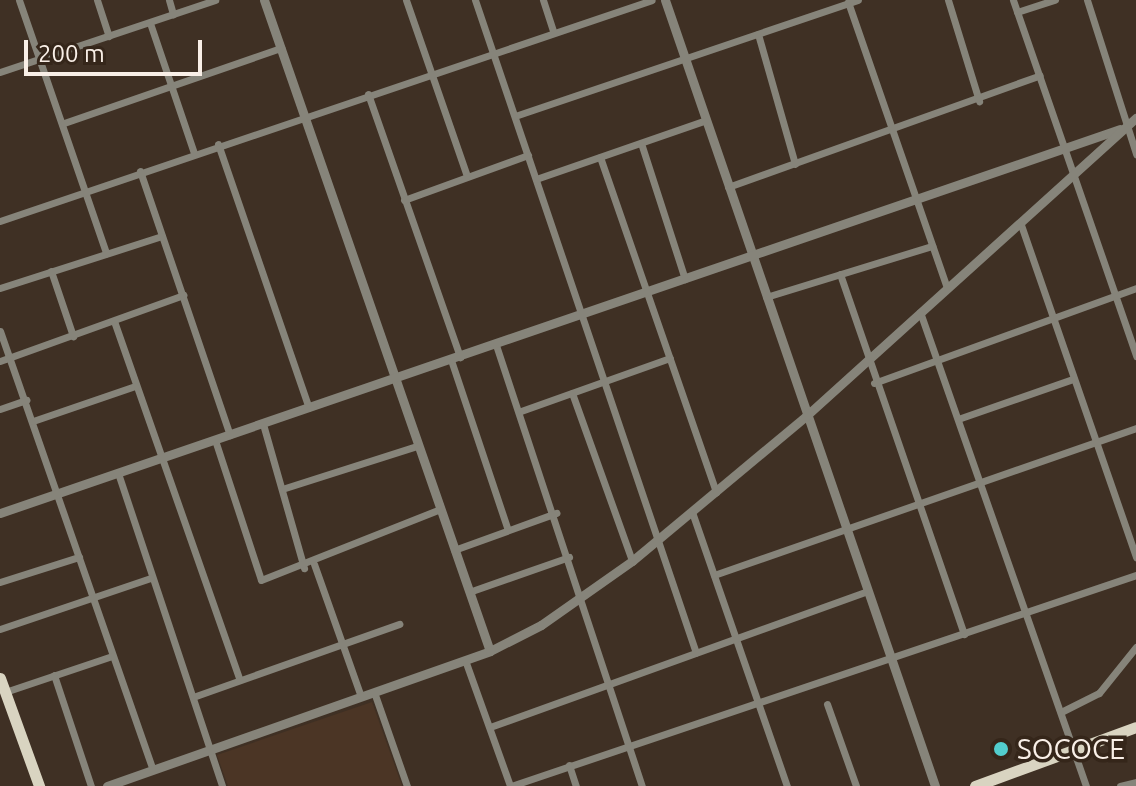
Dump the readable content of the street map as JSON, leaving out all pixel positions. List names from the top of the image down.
{
  "places": ["SOCOCE"],
  "scale_bar": "200 m"
}
